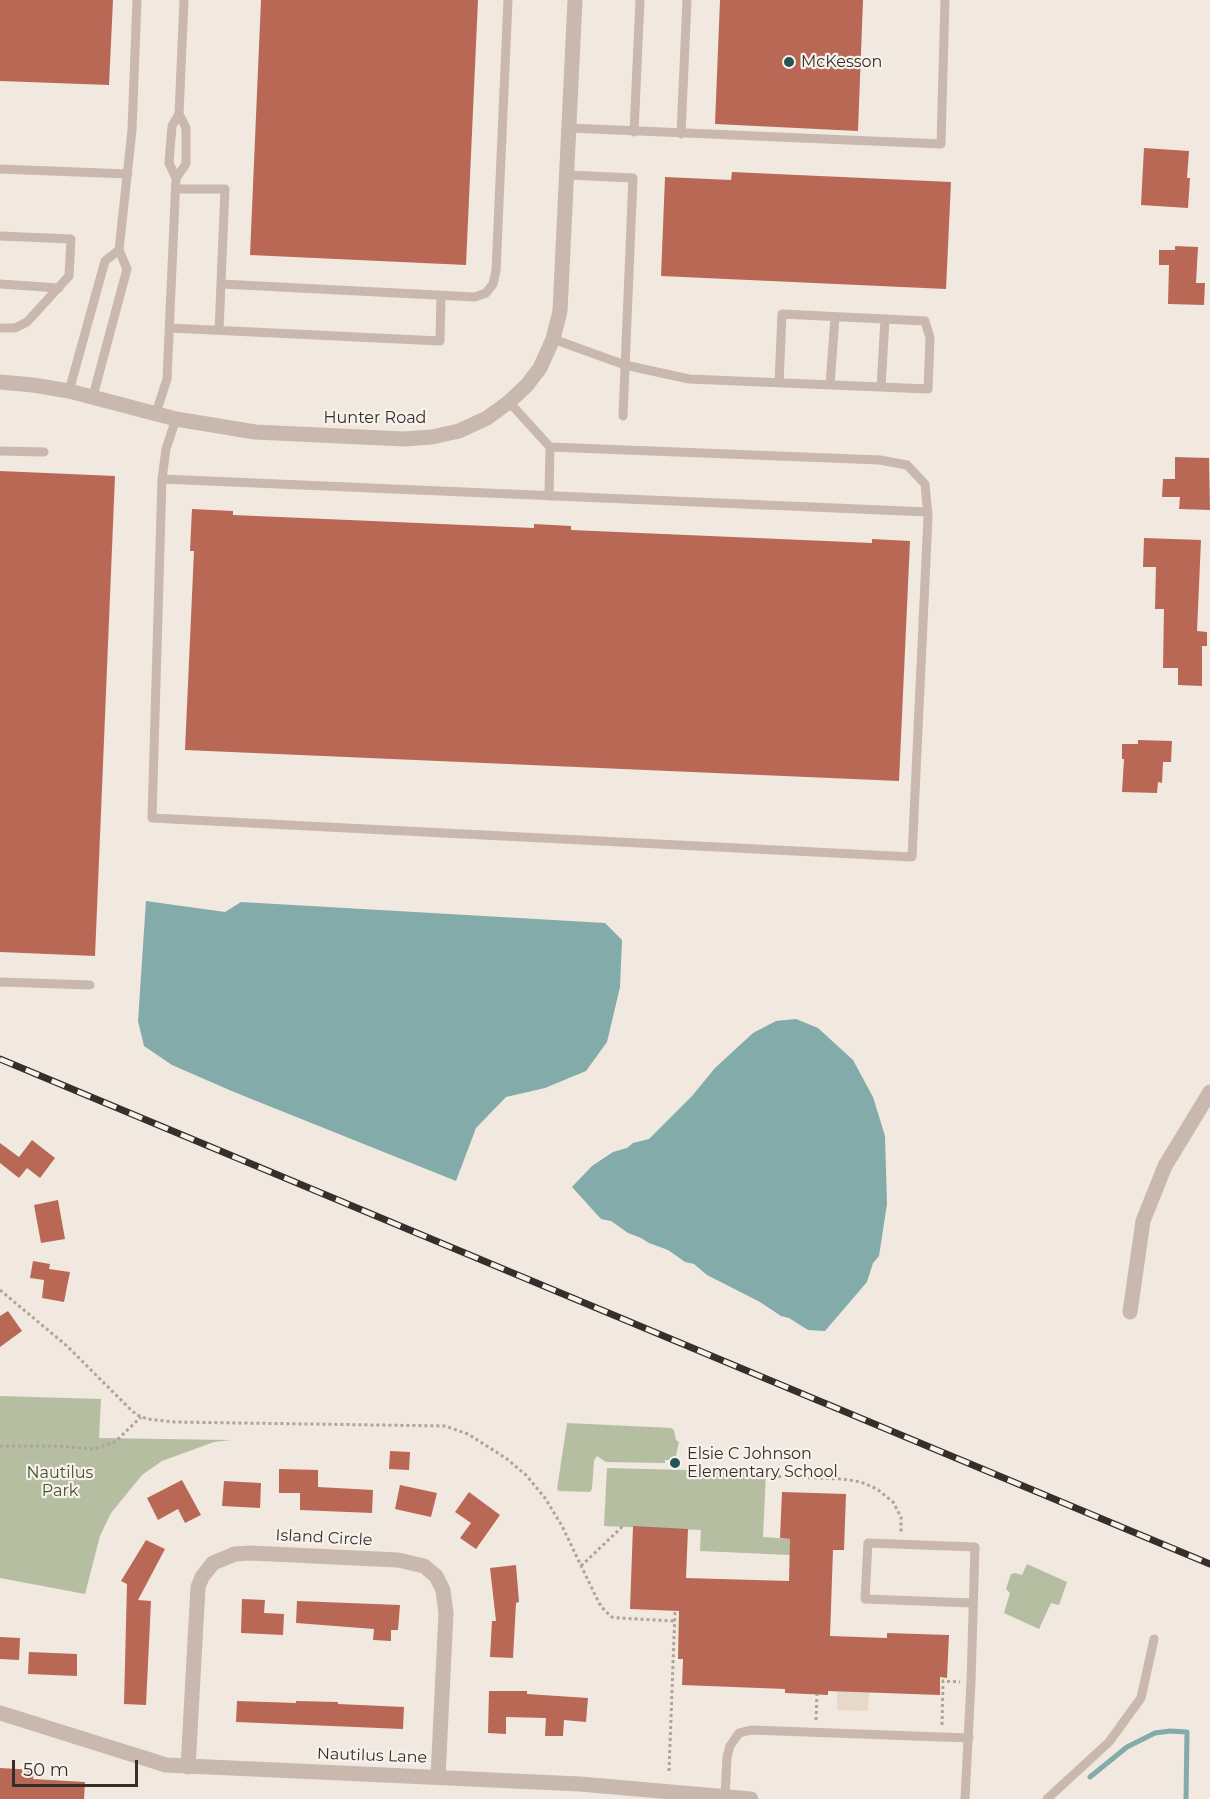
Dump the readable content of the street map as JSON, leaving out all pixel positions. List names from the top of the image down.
{
  "streets": {
    "street": ["Hunter Road", "Island Circle", "Nautilus Lane"]
  },
  "crossings": [
    ["Island Circle", "Nautilus Lane"]
  ],
  "parks": ["Nautilus Park"],
  "places": ["McKesson", "Elsie C Johnson Elementary School"],
  "scale_bar": "50 m"
}
